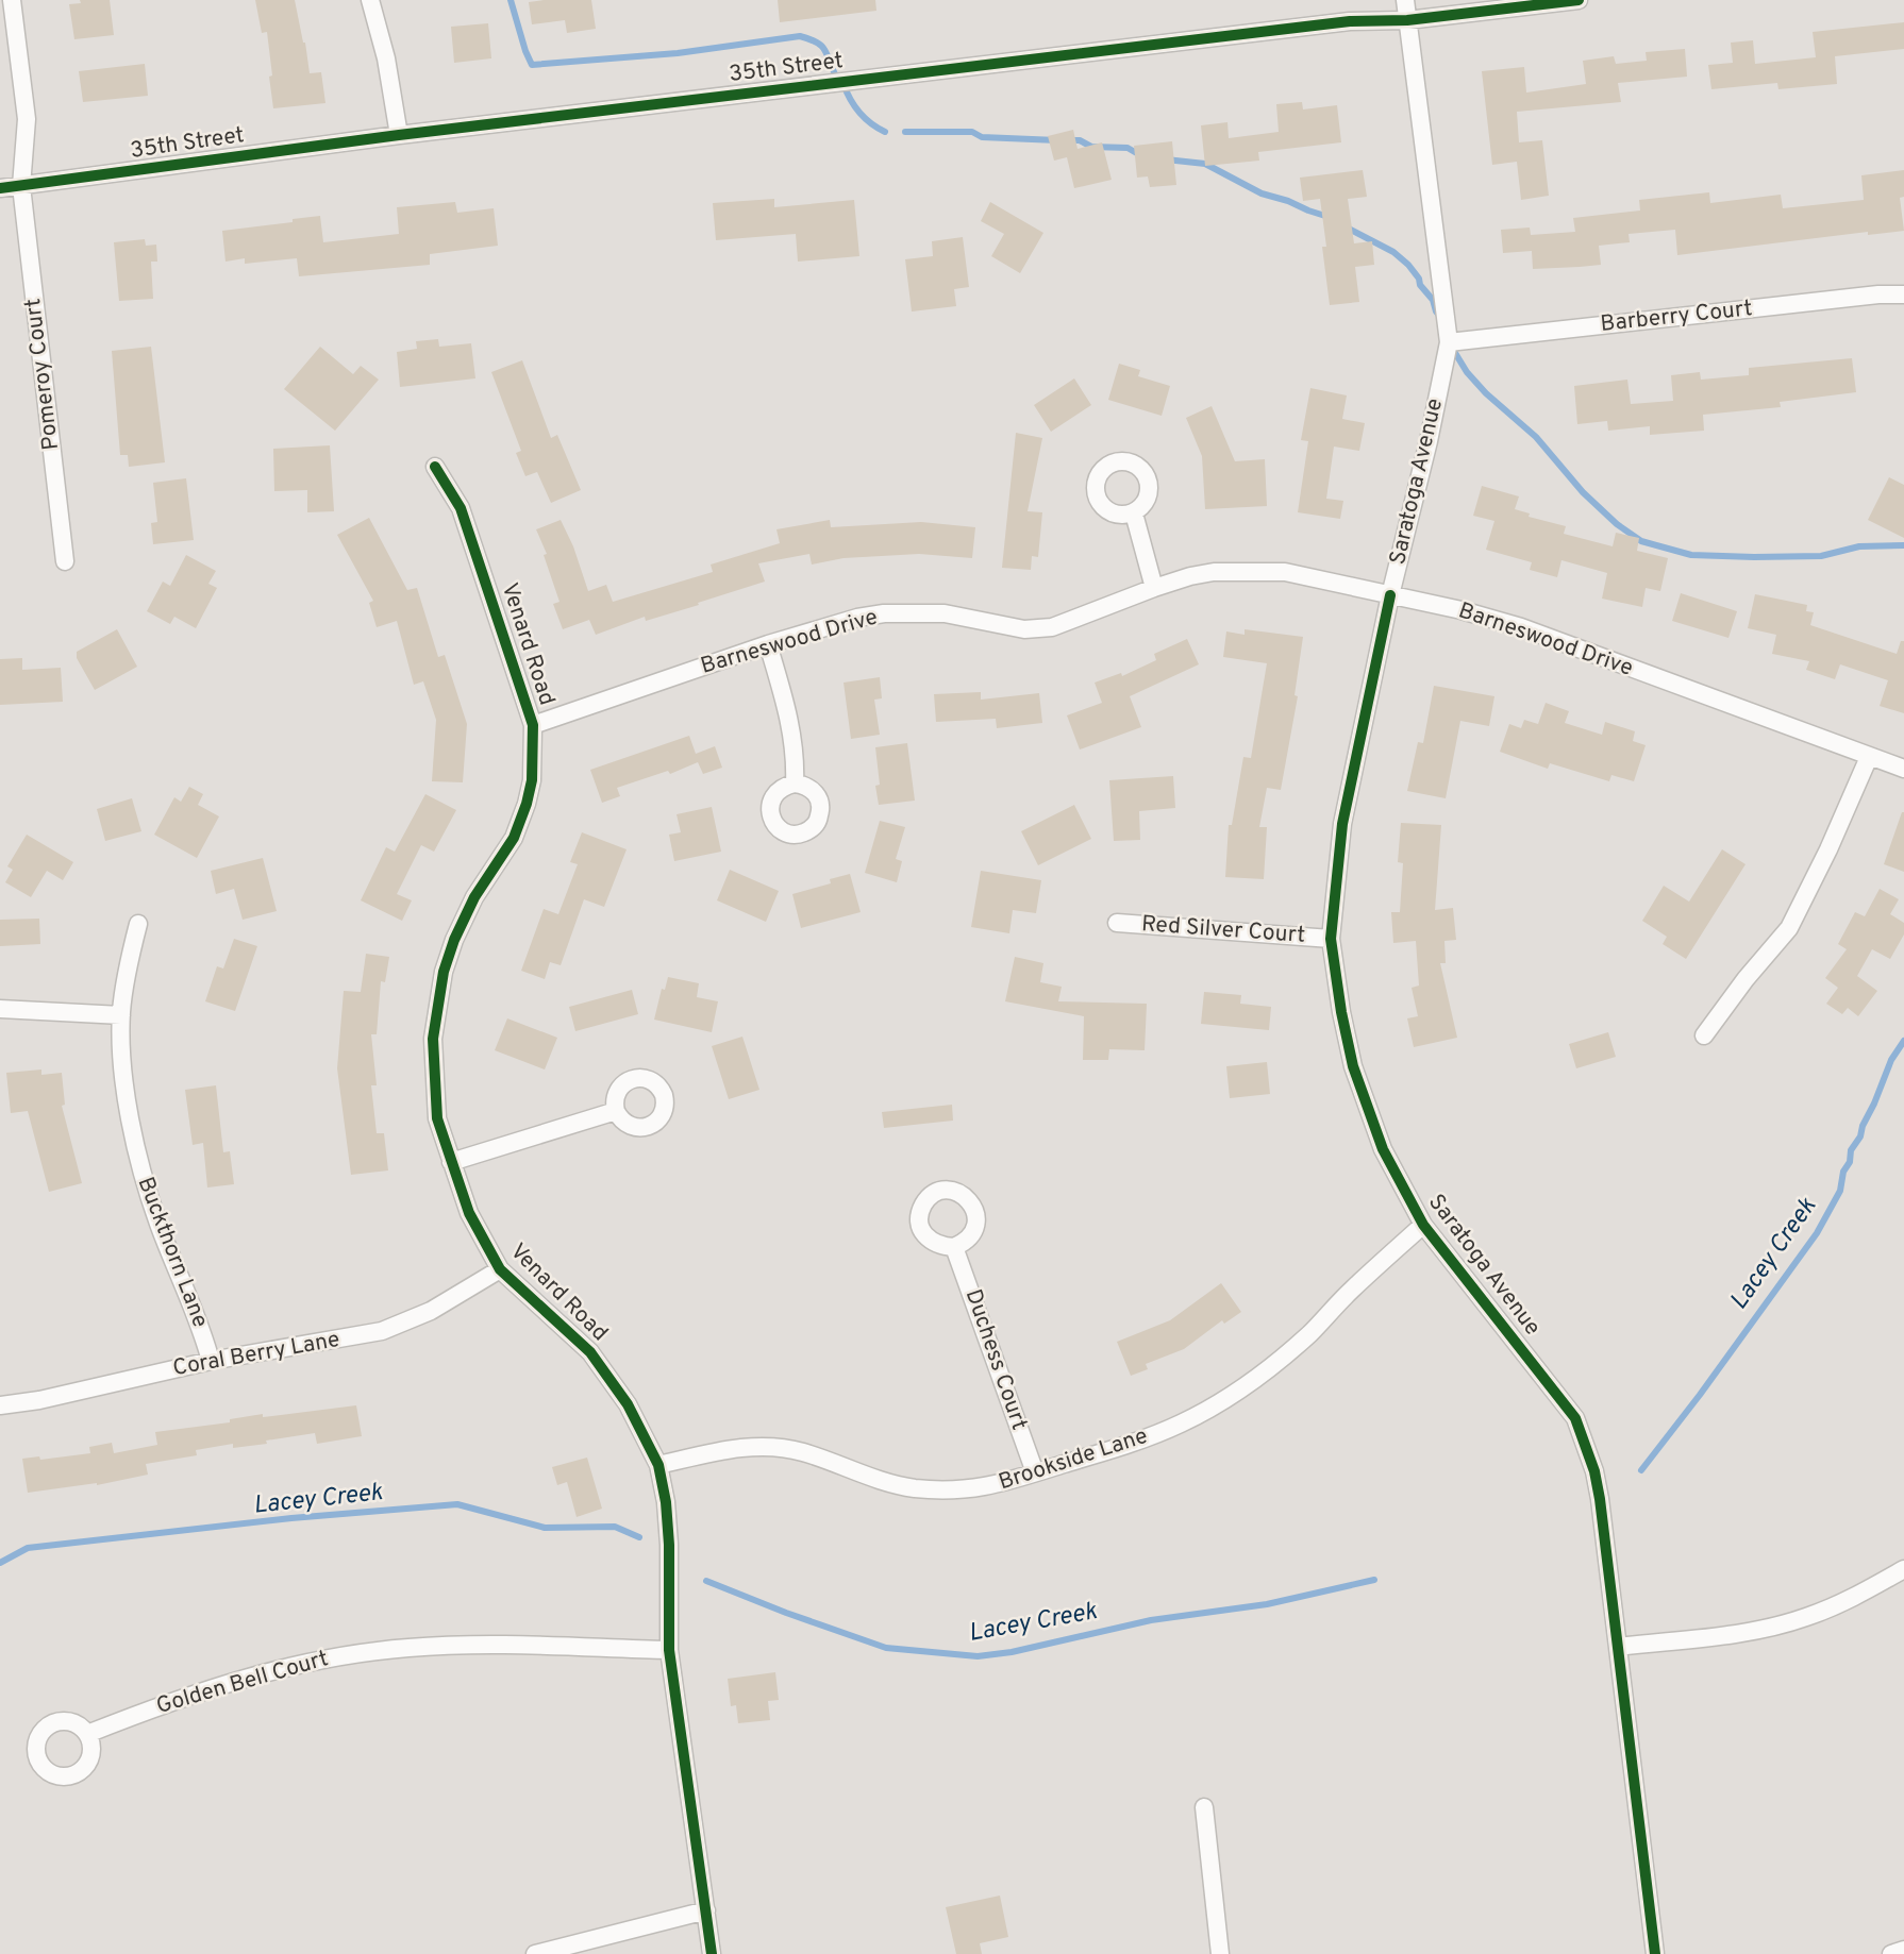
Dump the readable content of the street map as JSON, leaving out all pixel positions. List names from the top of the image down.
{
  "streets": {
    "street": [
      "35th Street",
      "Barberry Court",
      "Pomeroy Court",
      "Saratoga Avenue",
      "Barneswood Drive",
      "Venard Road",
      "Red Silver Court",
      "Buckthorn Lane",
      "Coral Berry Lane",
      "Duchess Court",
      "Brookside Lane",
      "Golden Bell Court"
    ]
  },
  "crossings": [
    ["35th Street", "Pomeroy Court"],
    ["35th Street", "Saratoga Avenue"],
    ["Barberry Court", "Saratoga Avenue"],
    ["Saratoga Avenue", "Barneswood Drive"],
    ["Saratoga Avenue", "Red Silver Court"],
    ["Saratoga Avenue", "Brookside Lane"],
    ["Barneswood Drive", "Venard Road"],
    ["Venard Road", "Coral Berry Lane"],
    ["Venard Road", "Brookside Lane"],
    ["Venard Road", "Golden Bell Court"],
    ["Buckthorn Lane", "Coral Berry Lane"],
    ["Duchess Court", "Brookside Lane"]
  ],
  "water": ["Lacey Creek"]
}
